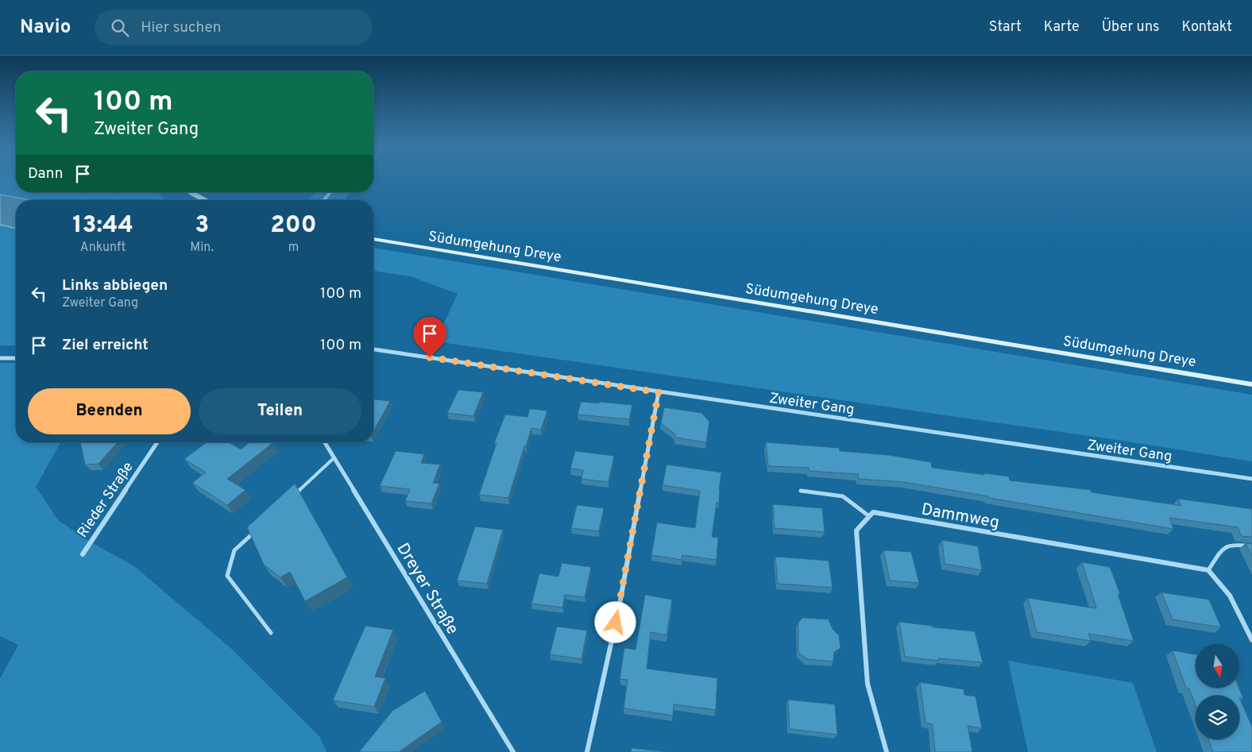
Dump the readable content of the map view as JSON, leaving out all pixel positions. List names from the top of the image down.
{
  "streets": {
    "main road": ["Südumgehung Dreye"],
    "street": [
      "Zweiter Gang",
      "Rieder Straße",
      "Dammweg",
      "Dreyer Straße"
    ]
  },
  "north": "bottom",
  "page": {
    "header": "Navio",
    "search": "Hier suchen",
    "nav": [
      "Start",
      "Karte",
      "Über uns",
      "Kontakt"
    ],
    "turn": ["100 m", "Zweiter Gang"],
    "then": "Dann",
    "eta": [
      "13:44",
      "Ankunft",
      "3",
      "Min.",
      "200",
      "m"
    ],
    "list": [
      {
        "name": "Links abbiegen",
        "note": "Zweiter Gang",
        "value": "100 m"
      },
      {
        "name": "Ziel erreicht",
        "value": "100 m"
      }
    ],
    "buttons": ["Beenden", "Teilen"]
  }
}
